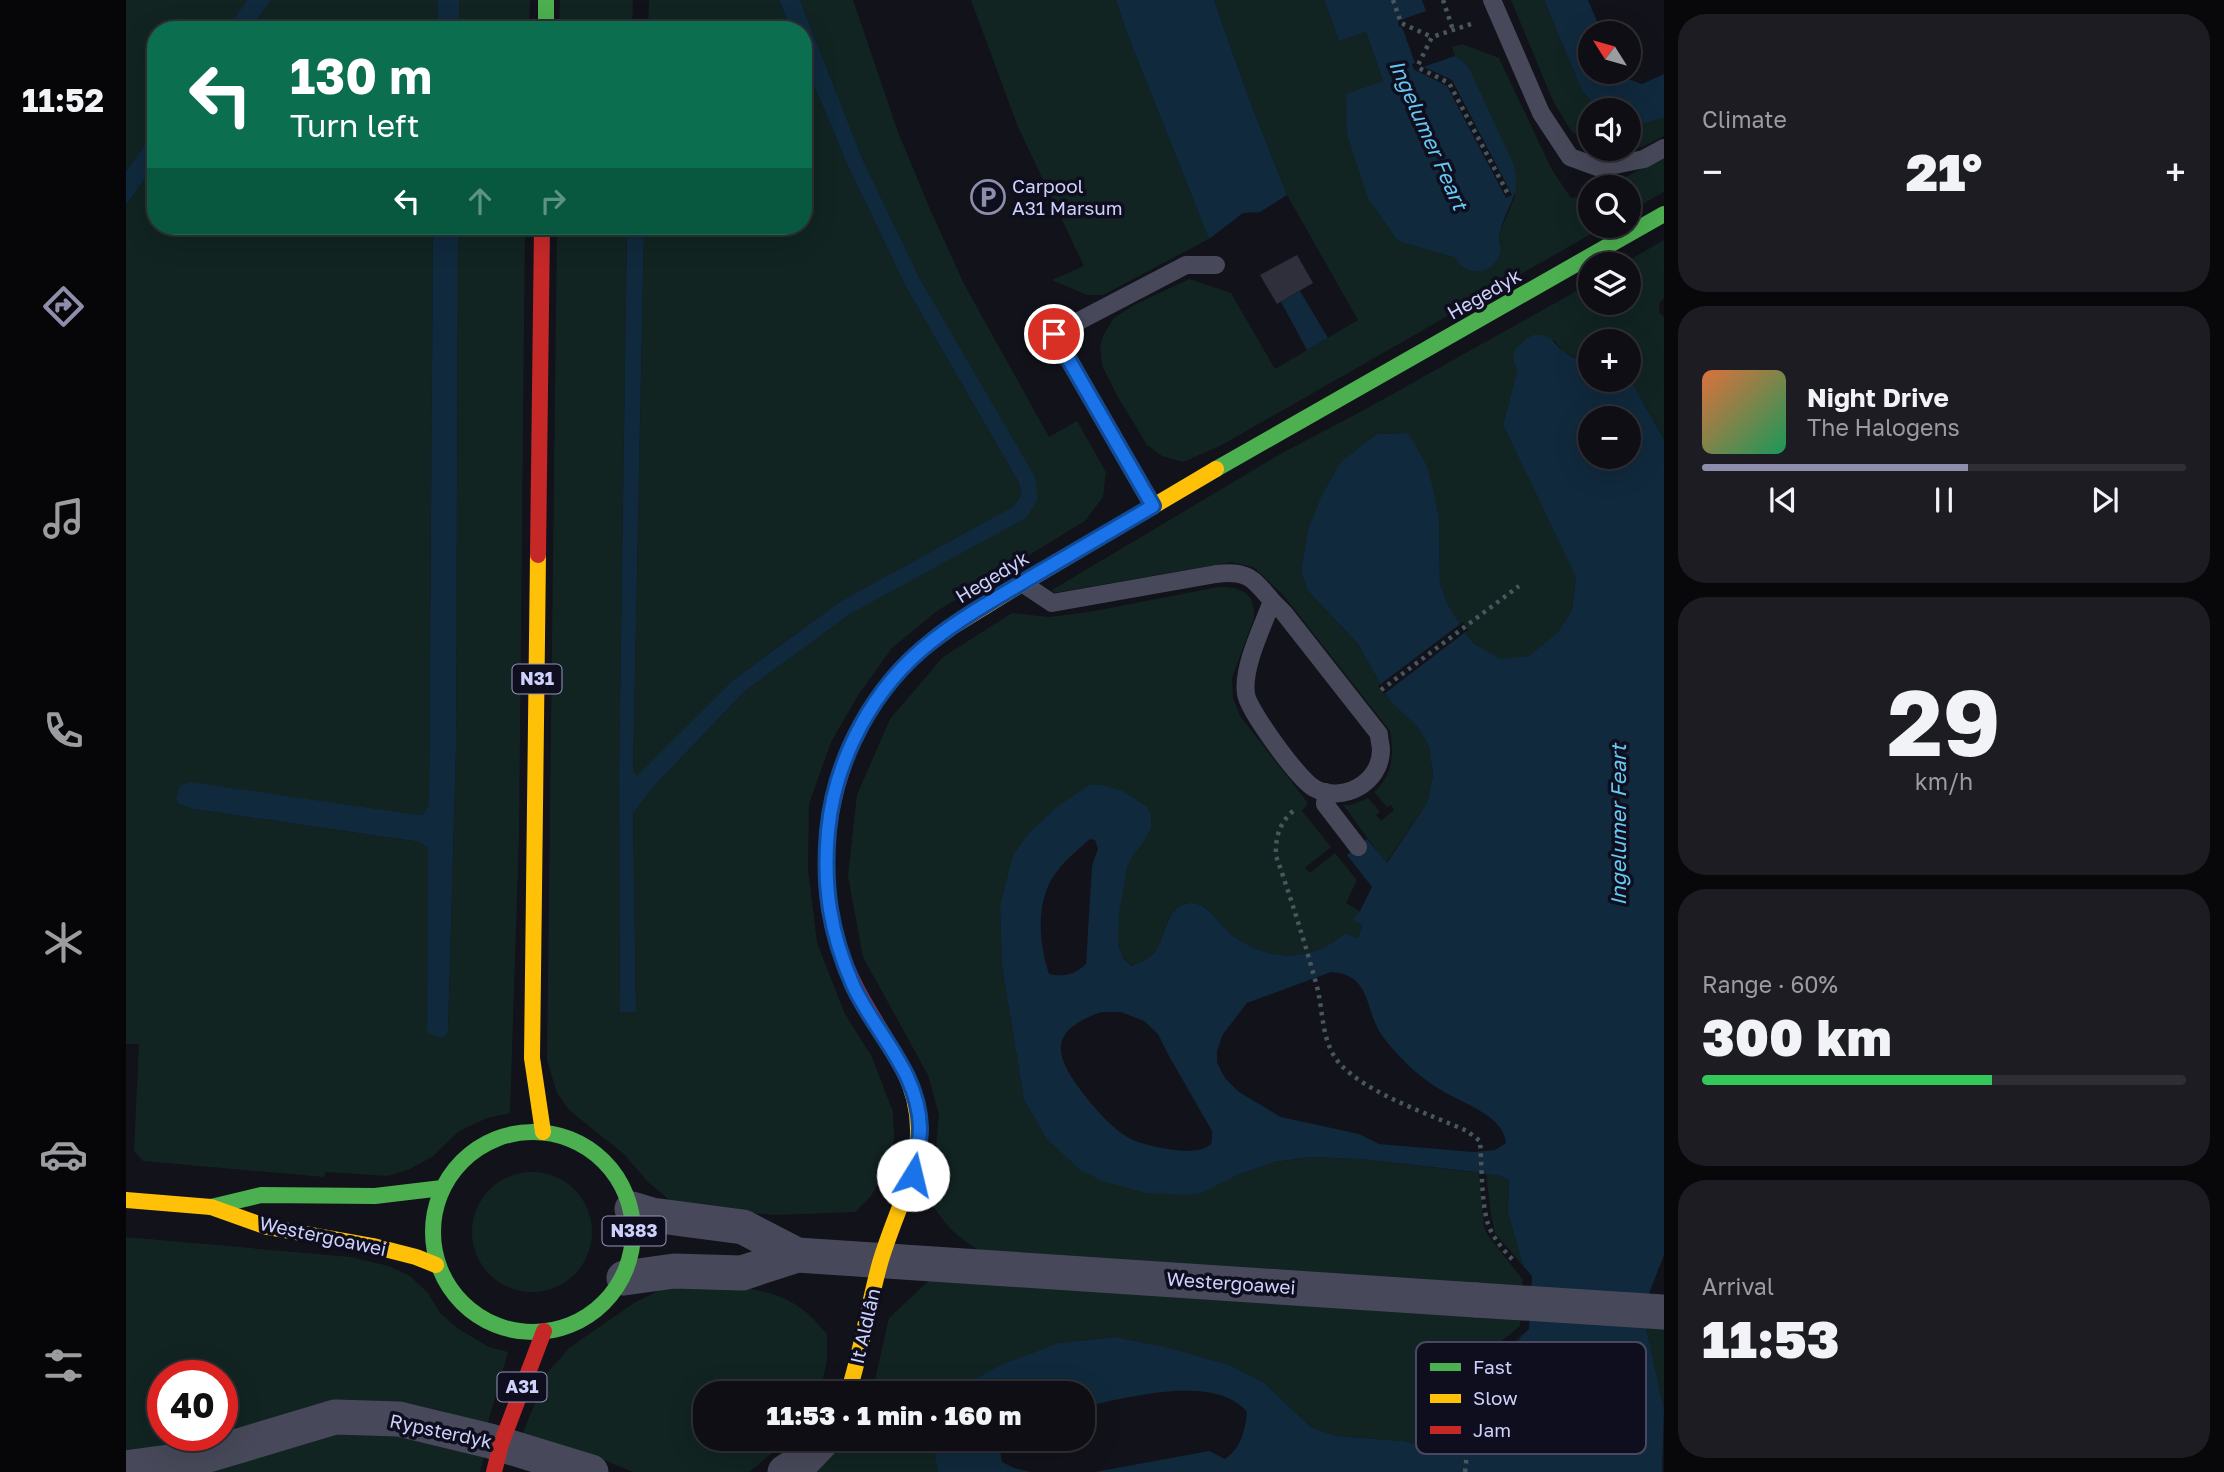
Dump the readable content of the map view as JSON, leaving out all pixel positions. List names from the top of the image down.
{
  "streets": {
    "main road": [
      "Hegedyk",
      "N31",
      "N383",
      "Westergoawei",
      "It Aldlân",
      "A31"
    ],
    "street": ["Rypsterdyk"]
  },
  "crossings": [
    ["Hegedyk", "Westergoawei"],
    ["Hegedyk", "It Aldlân"],
    ["N31", "N383"],
    ["N31", "Westergoawei"],
    ["N31", "A31"],
    ["N383", "Westergoawei"],
    ["N383", "A31"],
    ["Westergoawei", "It Aldlân"],
    ["Westergoawei", "A31"],
    ["A31", "Rypsterdyk"]
  ],
  "water": ["Ingelumer Feart"],
  "places": {
    "parking": ["Carpool A31 Marsum"]
  },
  "legend": ["Fast", "Slow", "Jam"],
  "north": "top left",
  "page": {
    "tabs": "11:52",
    "tile": [
      "Climate",
      ["29", "km/h"],
      ["Range · 60%", "300 km"],
      ["Arrival", "11:53"]
    ],
    "map_buttons": ["+", "−"],
    "turn": ["130 m", "Turn left"],
    "heat": ["−", "21°", "+"],
    "song": ["Night Drive", "The Halogens"],
    "limit": "40",
    "trip": "11:53 · 1 min · 160 m"
  }
}
